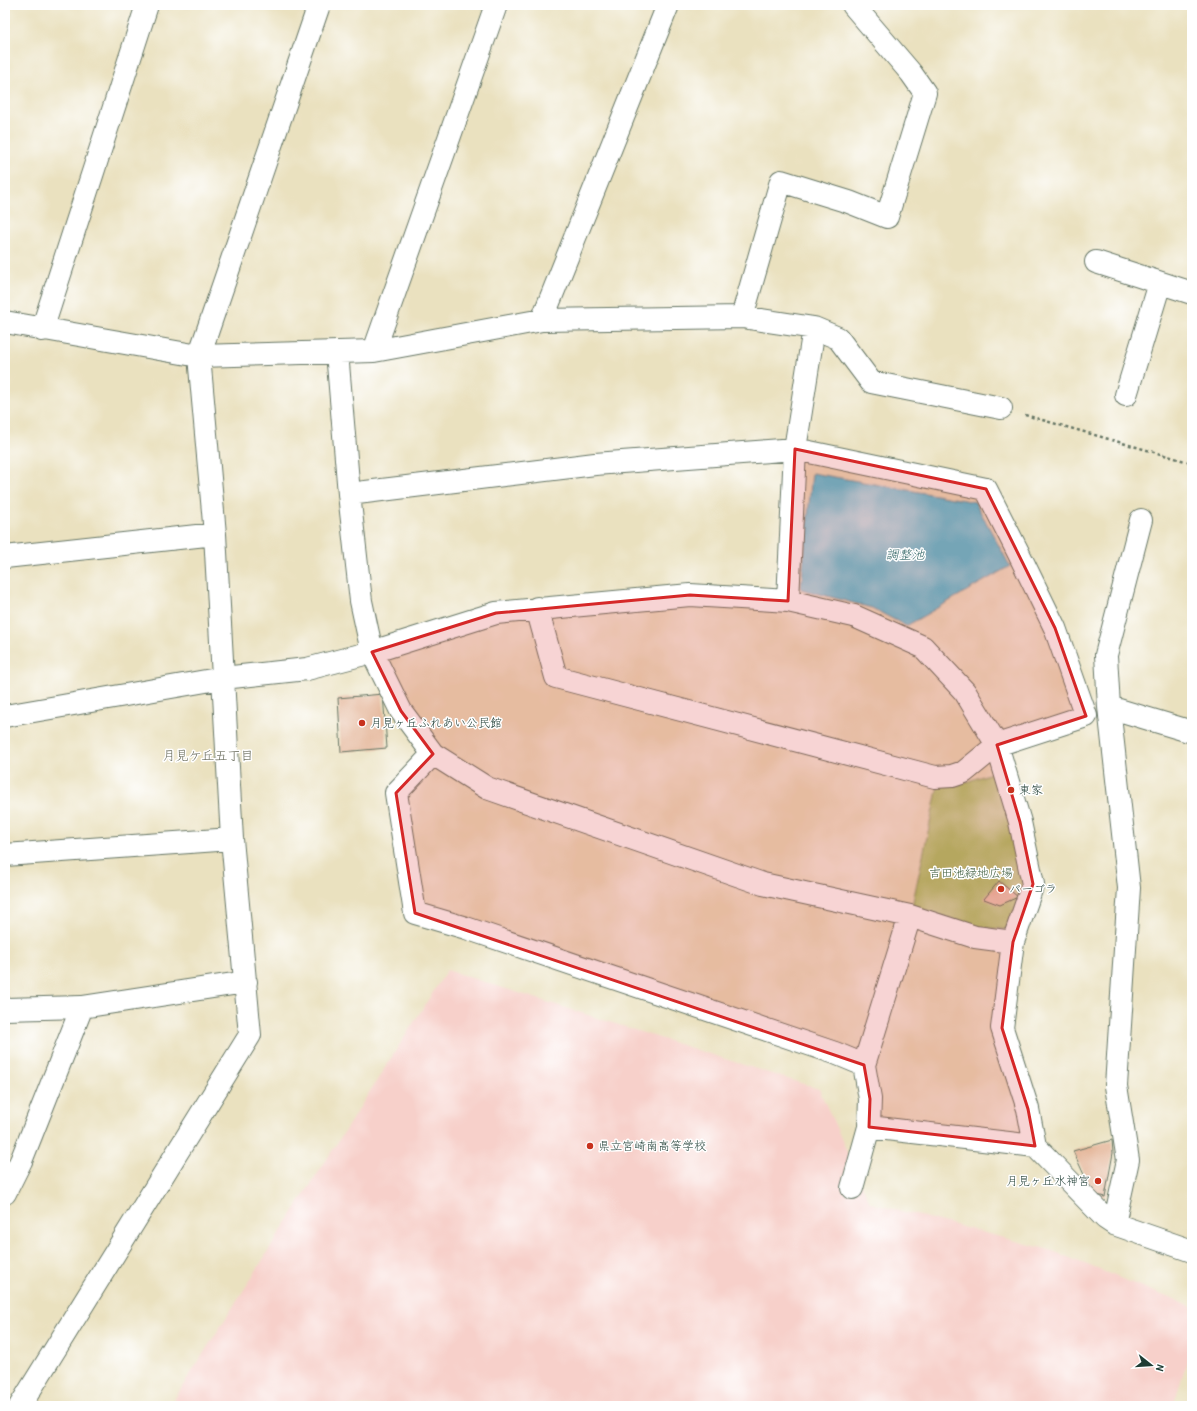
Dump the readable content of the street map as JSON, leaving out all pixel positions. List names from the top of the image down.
{
  "districts": ["月見ケ丘五丁目"],
  "water": ["調整池"],
  "parks": ["吉田池緑地広場"],
  "places": [
    "月見ヶ丘ふれあい公民館",
    "東家",
    "パーゴラ",
    "県立宮崎南高等学校",
    "月見ヶ丘水神宮"
  ],
  "north": "right"
}
